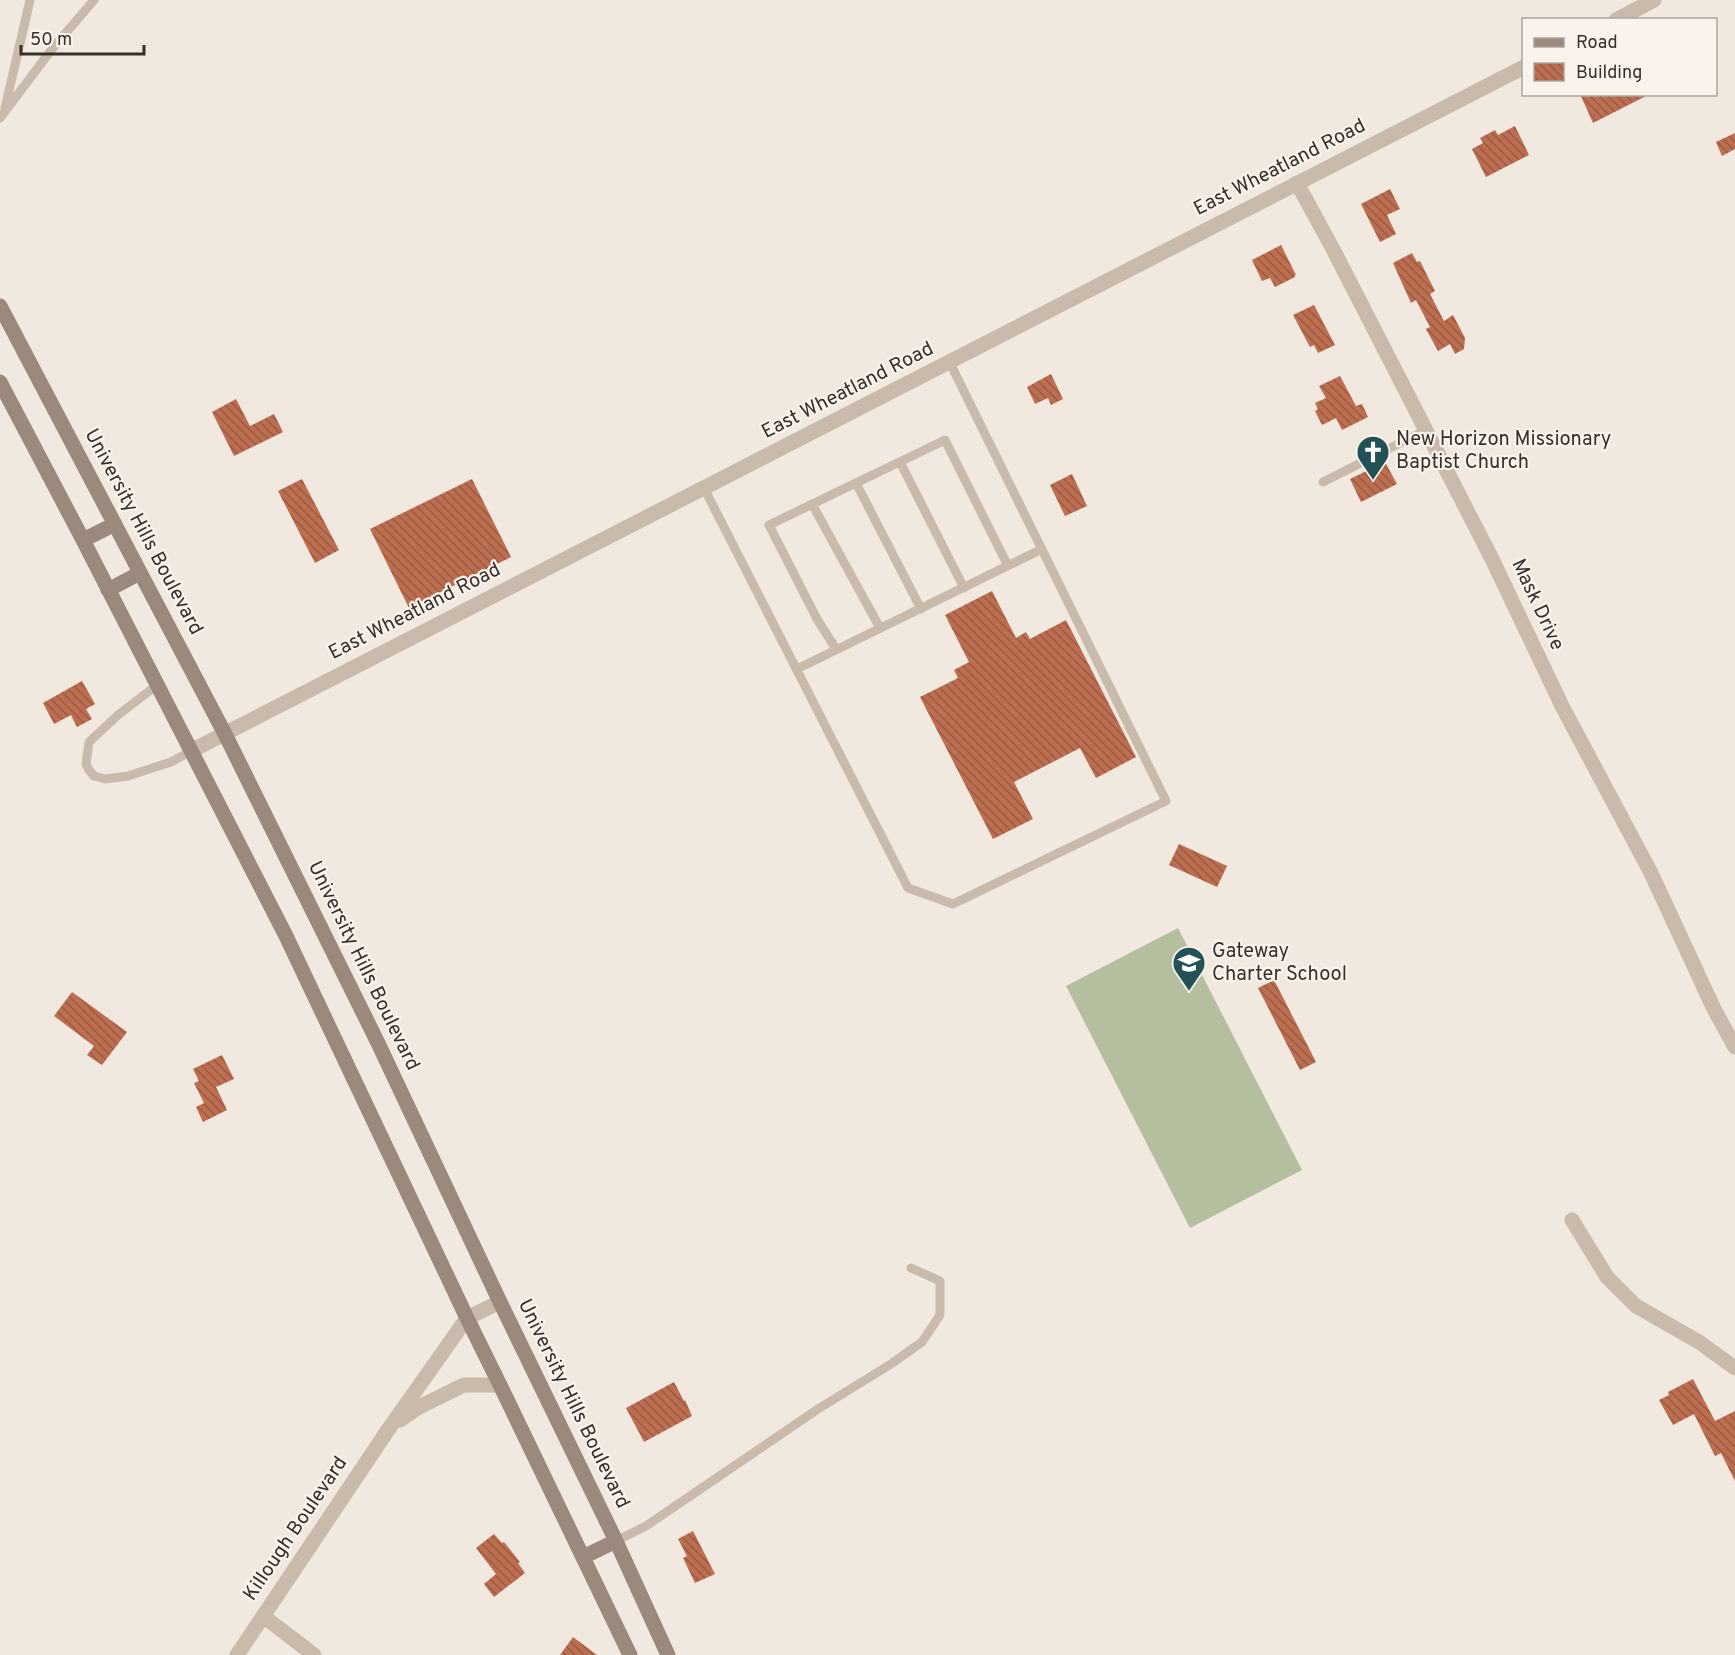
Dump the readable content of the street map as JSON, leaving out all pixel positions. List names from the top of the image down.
{
  "streets": {
    "main road": ["University Hills Boulevard"],
    "street": ["East Wheatland Road", "Mask Drive", "Killough Boulevard"]
  },
  "crossings": [
    ["East Wheatland Road", "University Hills Boulevard"],
    ["East Wheatland Road", "Mask Drive"],
    ["University Hills Boulevard", "Killough Boulevard"]
  ],
  "places": {
    "church": ["New Horizon Missionary Baptist Church"],
    "school or university": ["Gateway Charter School"]
  },
  "legend": ["Road", "Building"],
  "scale_bar": "50 m"
}
